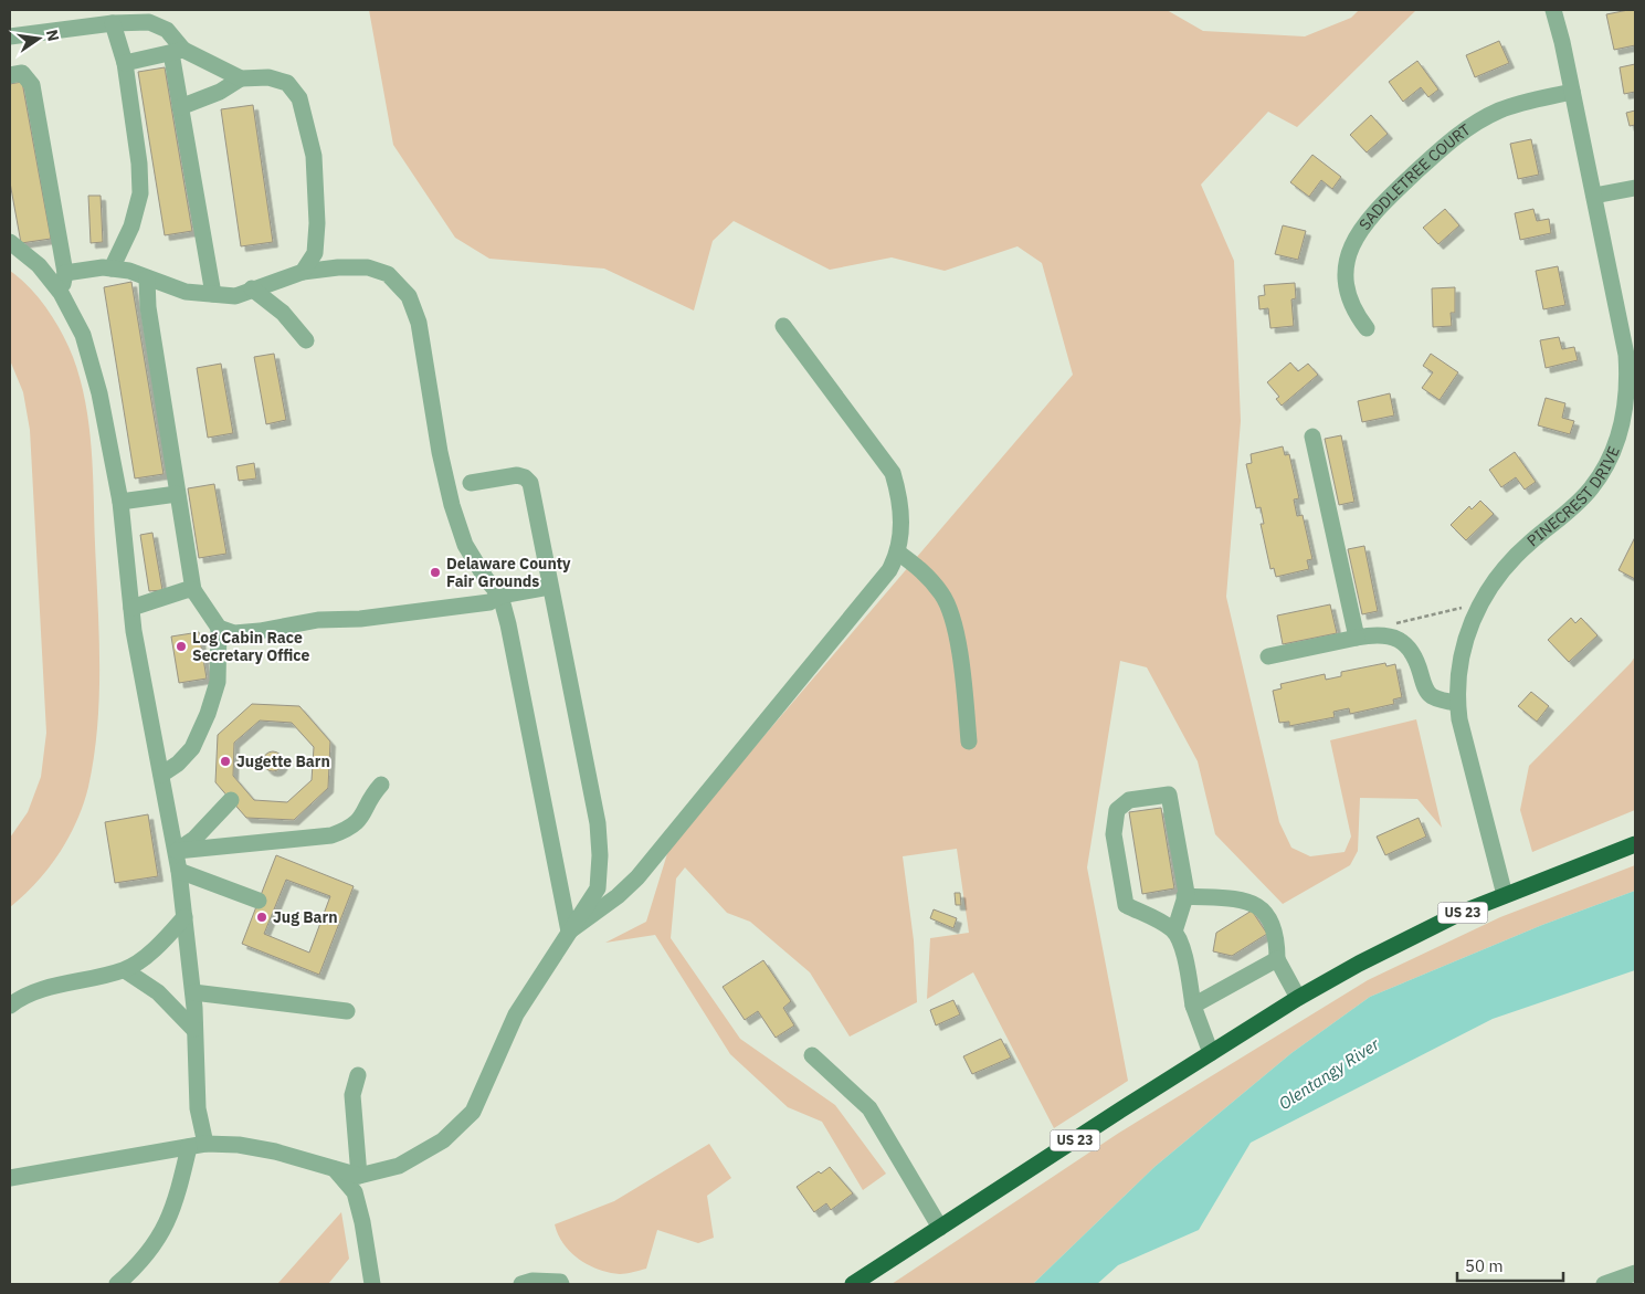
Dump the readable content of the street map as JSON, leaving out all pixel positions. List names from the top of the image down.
{
  "streets": {
    "highway": ["US 23"],
    "street": ["SADDLETREE COURT", "PINECREST DRIVE"]
  },
  "crossings": [
    ["SADDLETREE COURT", "PINECREST DRIVE"],
    ["PINECREST DRIVE", "US 23"]
  ],
  "water": ["Olentangy River"],
  "places": [
    "Delaware County Fair Grounds",
    "Log Cabin Race Secretary Office",
    "Jugette Barn",
    "Jug Barn"
  ],
  "scale_bar": "50 m",
  "north": "right"
}
